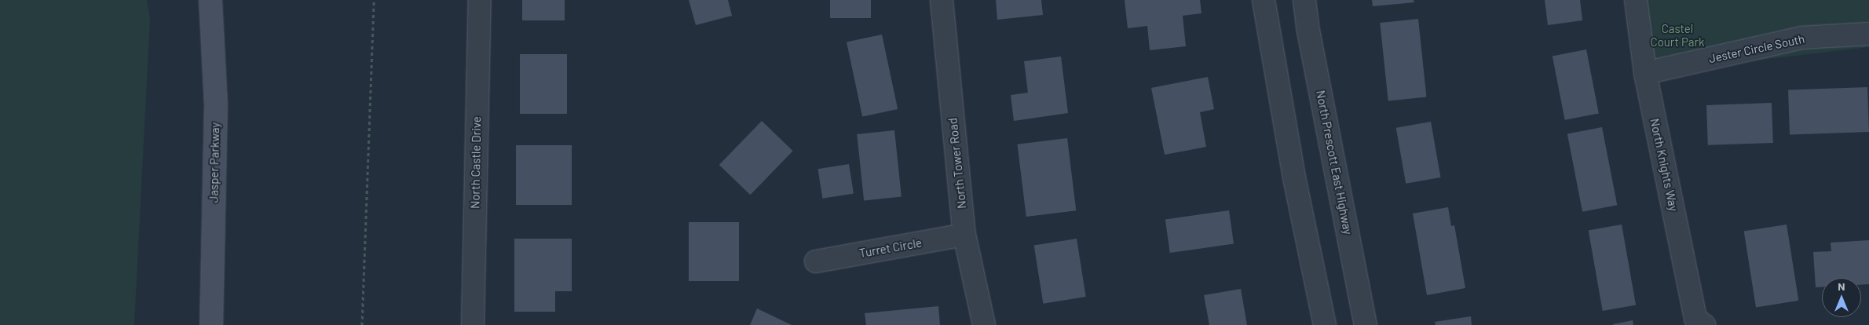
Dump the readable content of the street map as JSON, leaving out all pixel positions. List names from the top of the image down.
{
  "streets": {
    "main road": ["Jasper Parkway"],
    "street": [
      "Jester Circle South",
      "North Castle Drive",
      "North Prescott East Highway",
      "North Tower Road",
      "North Knights Way",
      "Turret Circle"
    ]
  },
  "crossings": [
    ["Jester Circle South", "North Knights Way"],
    ["North Tower Road", "Turret Circle"]
  ],
  "parks": ["Castel Court Park"],
  "north": "top"
}
